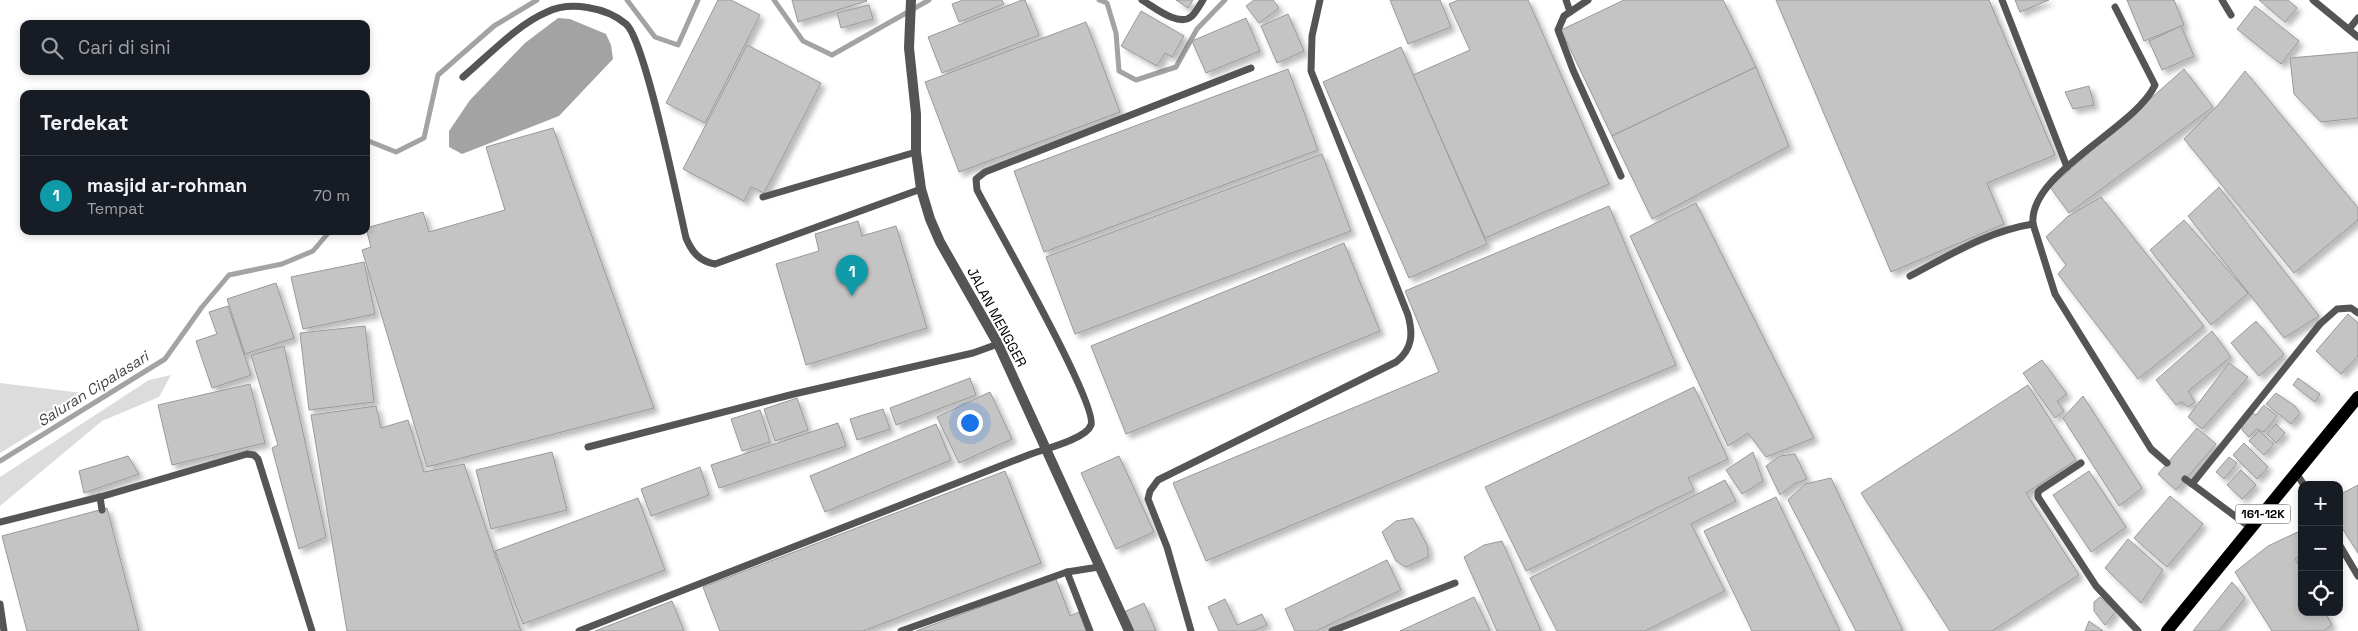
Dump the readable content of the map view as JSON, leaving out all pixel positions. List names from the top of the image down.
{
  "streets": {
    "main road": ["161-12K"],
    "street": ["JALAN MENGGER"]
  },
  "water": ["Saluran Cipalasari"],
  "page": {
    "search": "Cari di sini",
    "heading": "Terdekat",
    "list": [
      {
        "mark": "1",
        "name": "masjid ar-rohman",
        "note": "Tempat",
        "value": "70 m"
      }
    ],
    "pins": "1",
    "map_buttons": ["+", "−"]
  }
}
